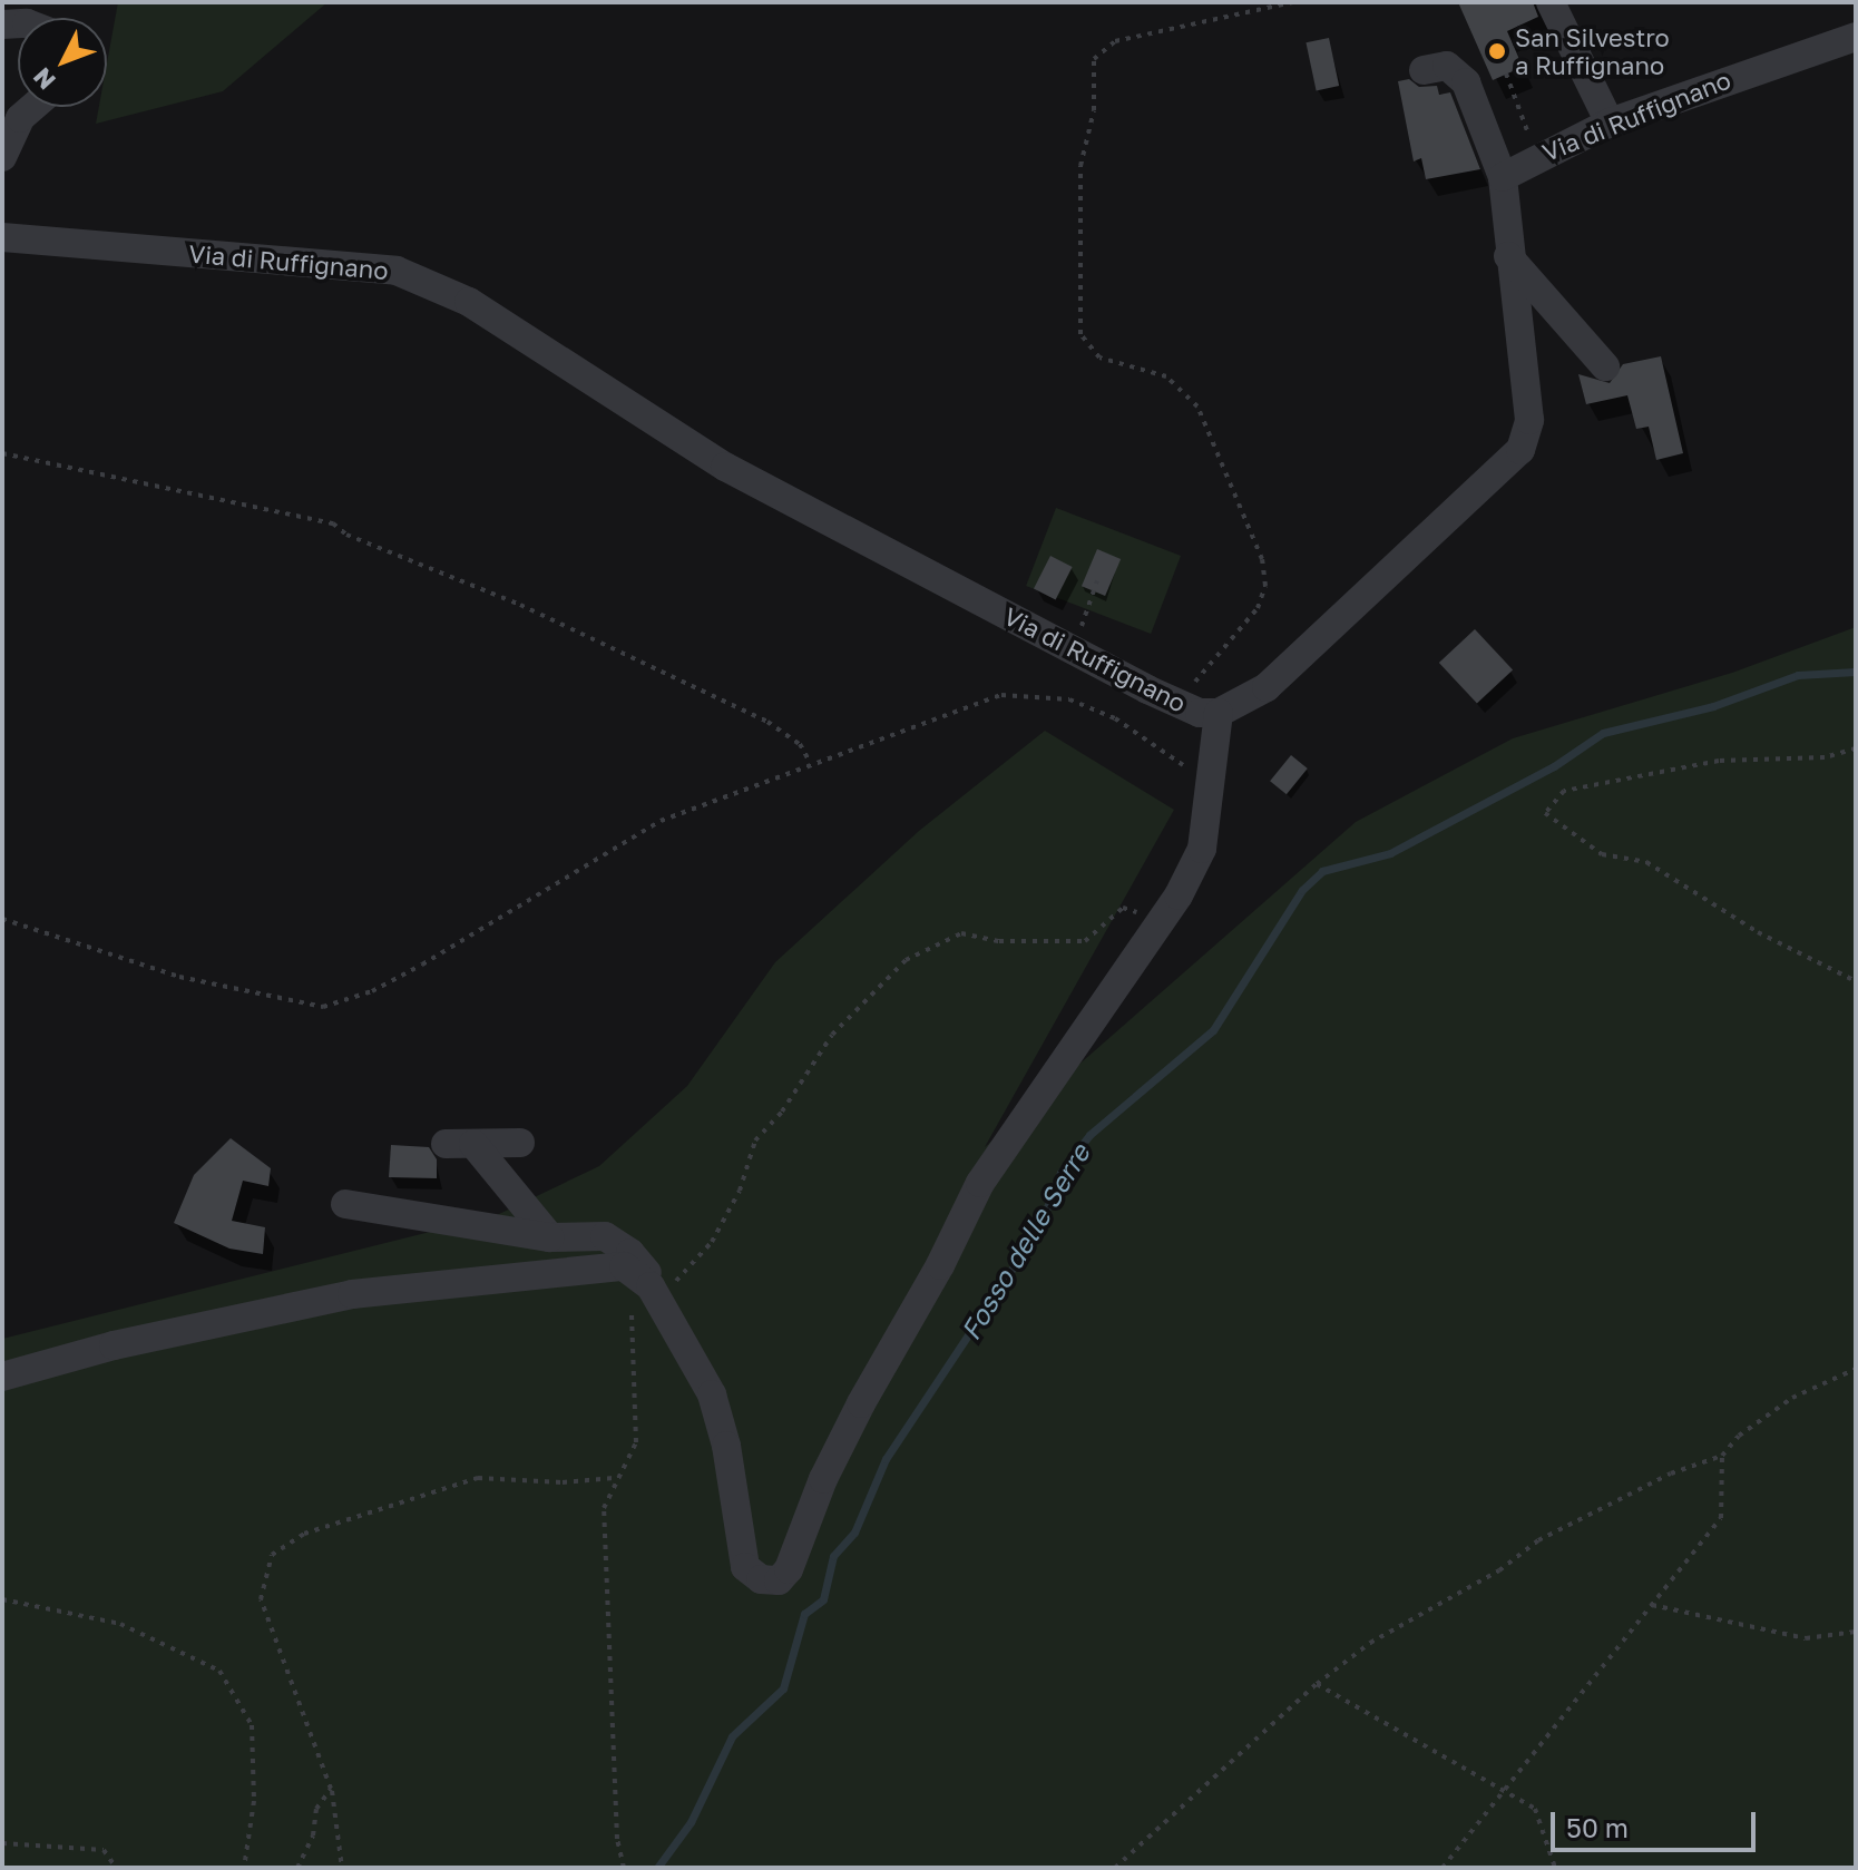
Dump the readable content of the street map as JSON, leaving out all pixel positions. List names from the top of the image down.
{
  "streets": {
    "street": ["Via di Ruffignano"]
  },
  "water": ["Fosso delle Serre"],
  "places": ["San Silvestro a Ruffignano"],
  "scale_bar": "50 m",
  "north": "bottom left"
}
